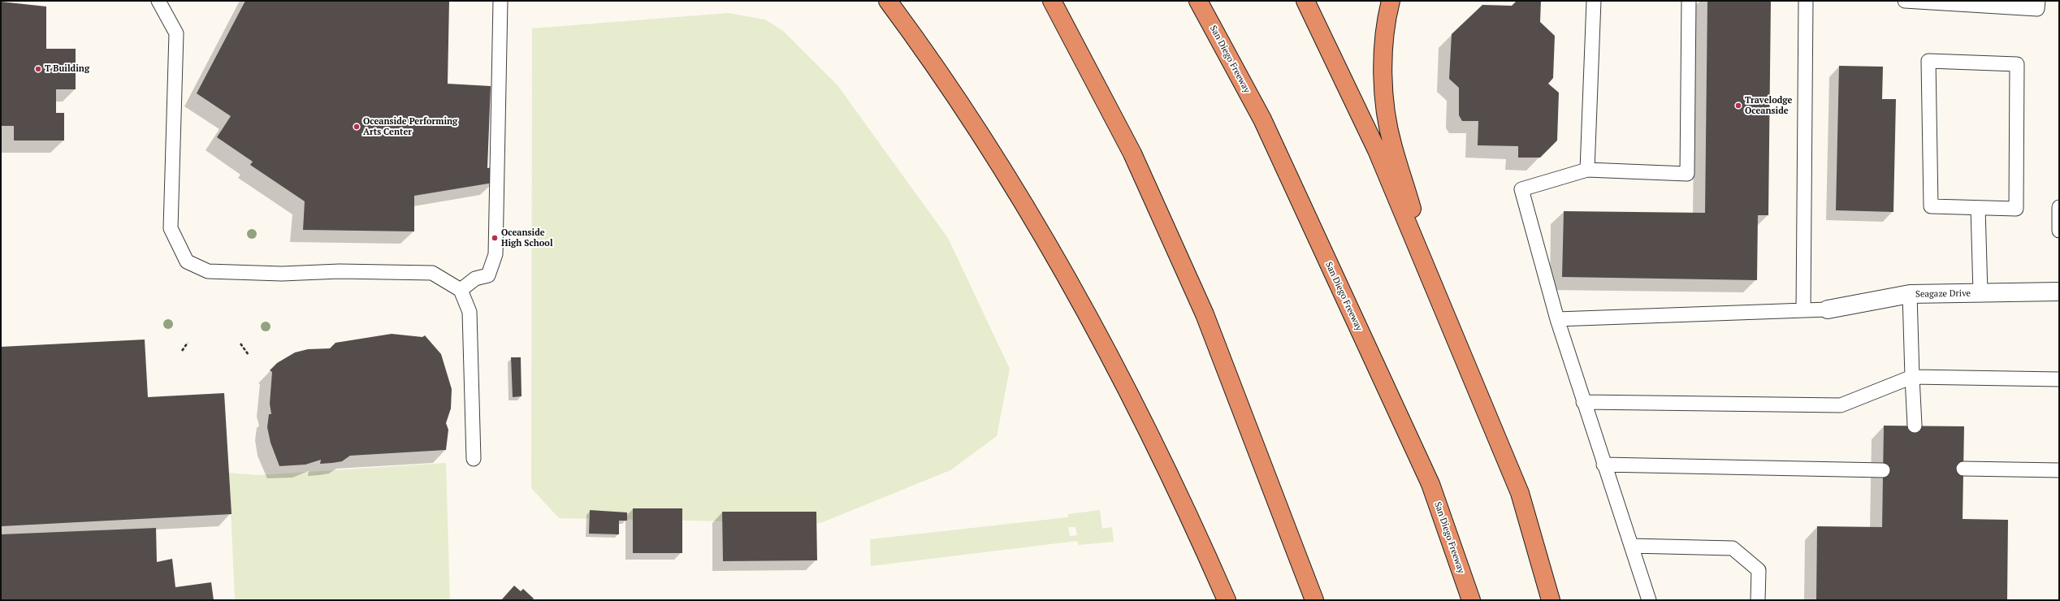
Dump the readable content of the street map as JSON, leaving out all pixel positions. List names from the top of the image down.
{
  "streets": {
    "highway": ["San Diego Freeway"],
    "street": ["Seagaze Drive"]
  },
  "places": [
    "T Building",
    "Travelodge Oceanside",
    "Oceanside Performing Arts Center",
    "Oceanside High School"
  ]
}
